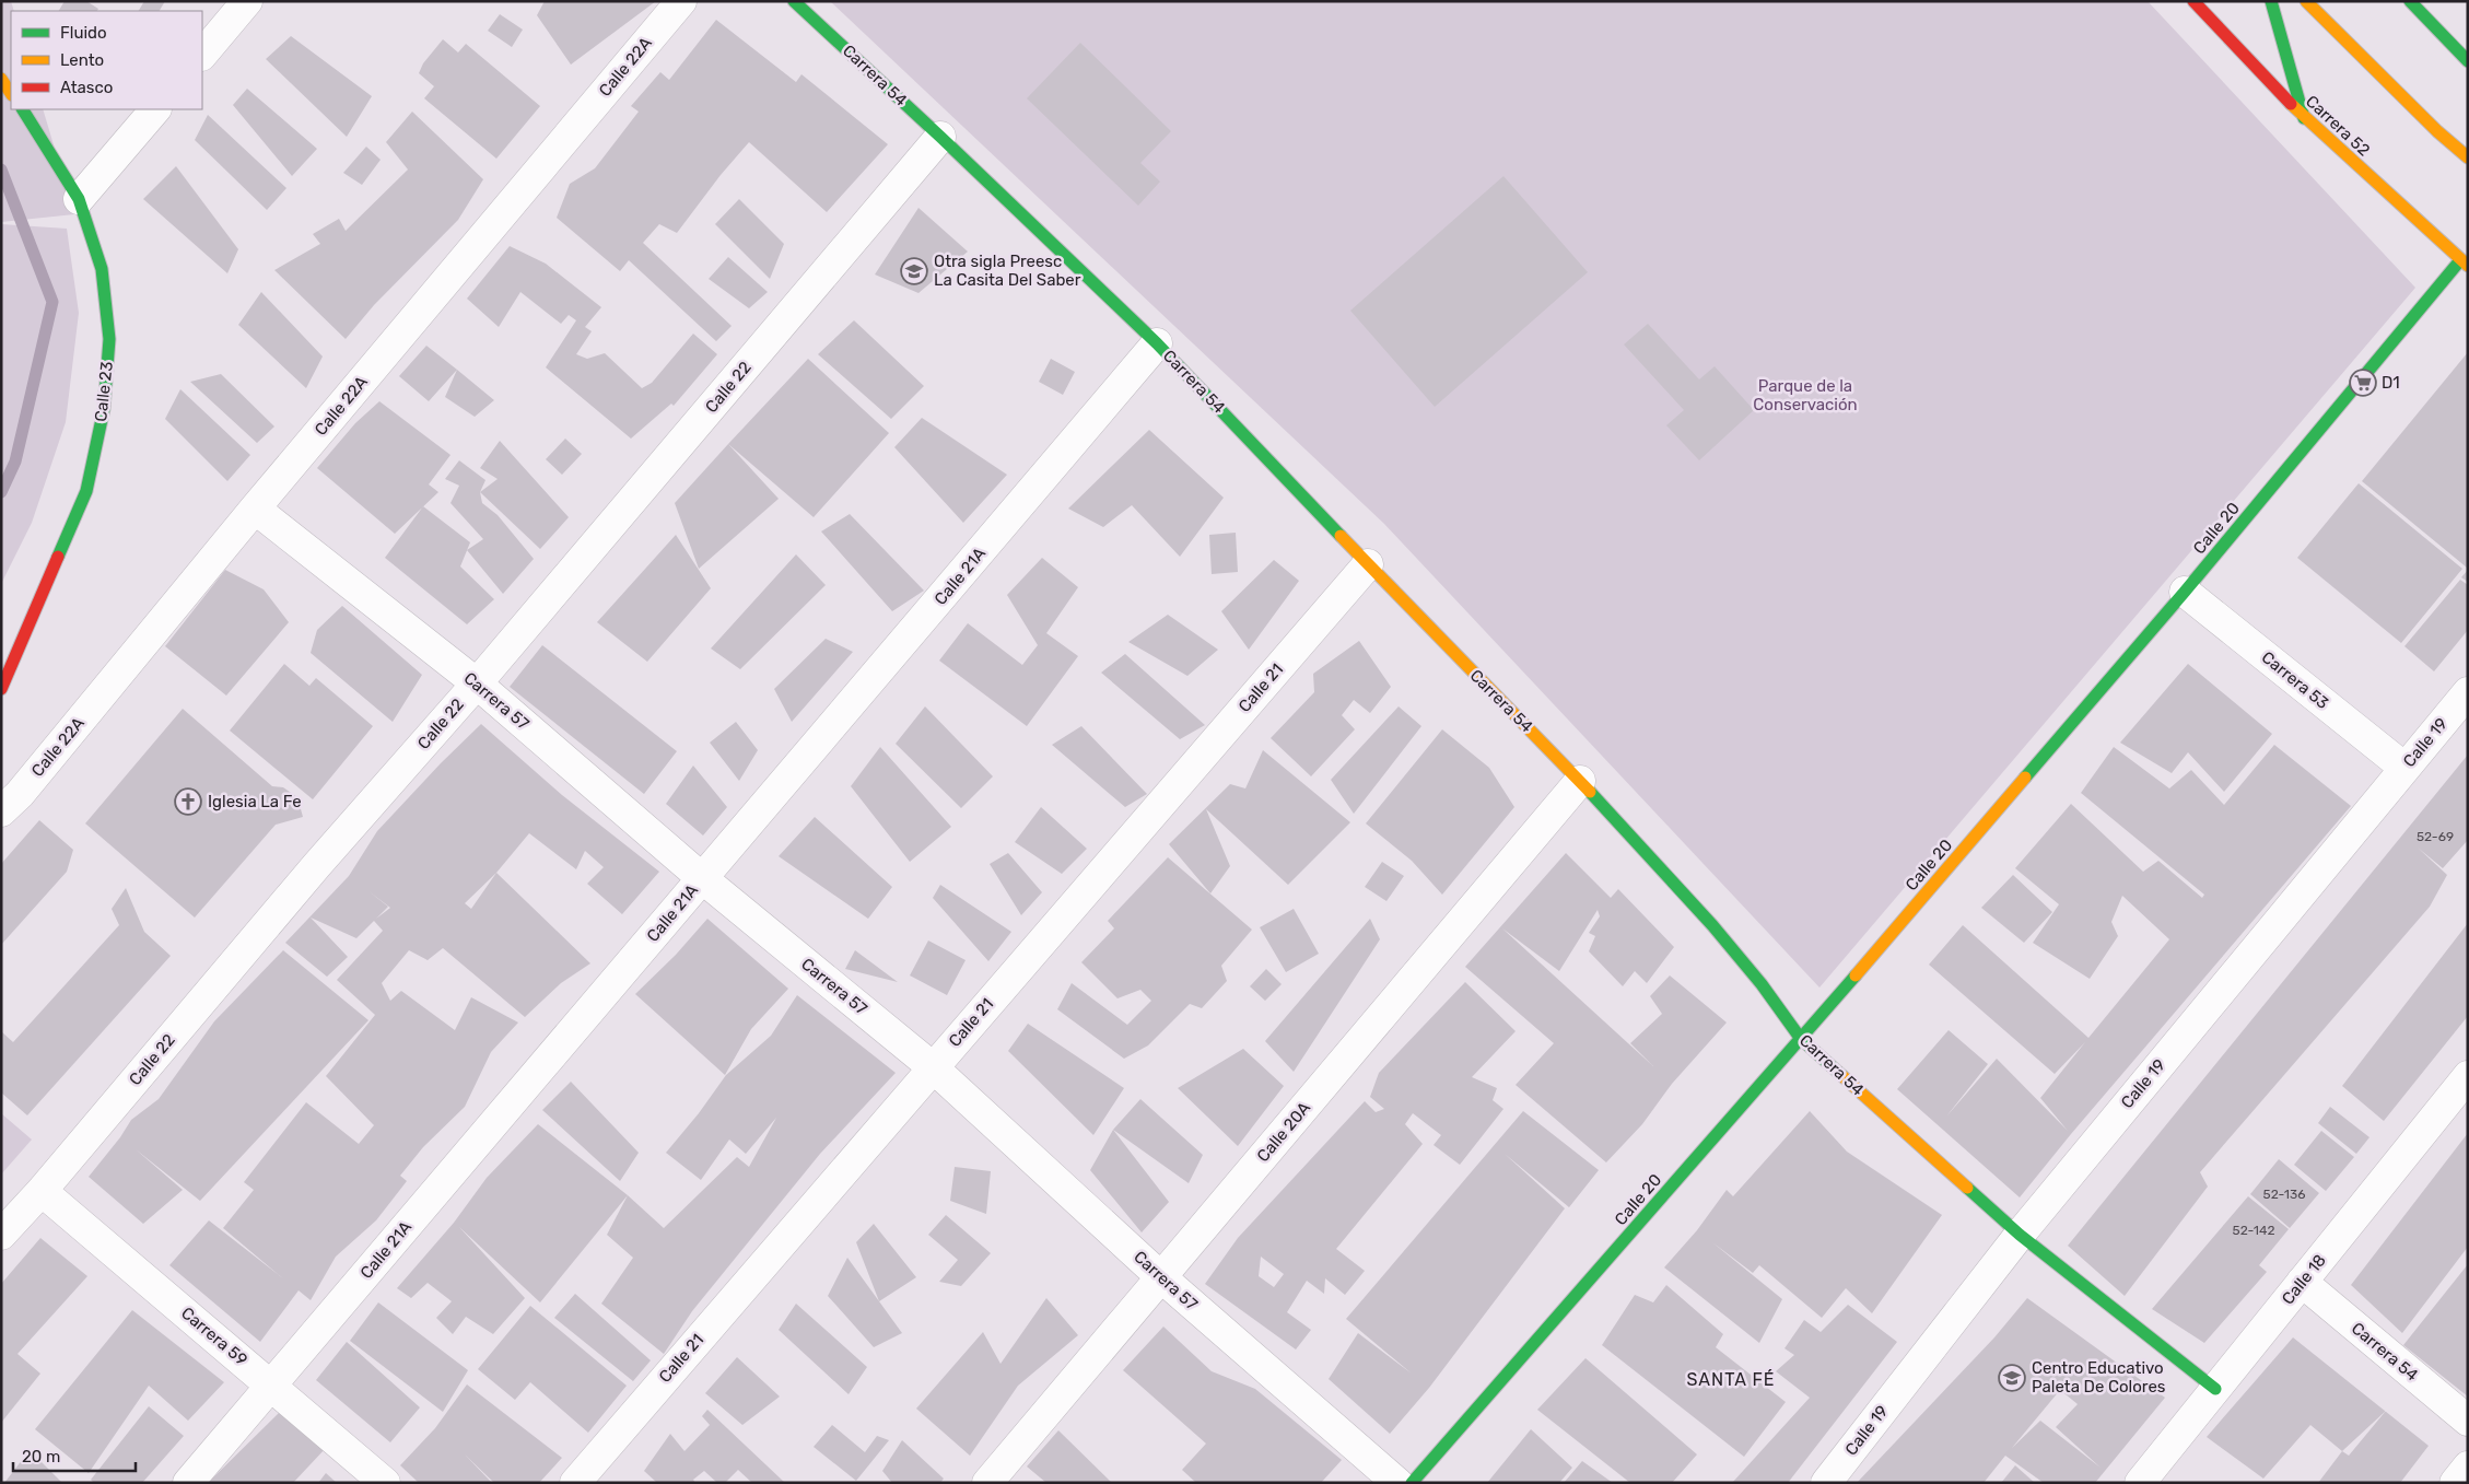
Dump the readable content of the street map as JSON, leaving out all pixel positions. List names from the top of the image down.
{
  "streets": {
    "street": [
      "Calle 22A",
      "Carrera 54",
      "Carrera 52",
      "Calle 22",
      "Calle 23",
      "Calle 20",
      "Calle 21A",
      "Carrera 53",
      "Calle 21",
      "Carrera 57",
      "Calle 19",
      "Calle 20A",
      "Calle 18",
      "Carrera 59"
    ]
  },
  "crossings": [
    ["Calle 22A", "Carrera 57"],
    ["Carrera 54", "Calle 22"],
    ["Carrera 54", "Calle 20"],
    ["Carrera 54", "Calle 21A"],
    ["Carrera 54", "Calle 21"],
    ["Carrera 54", "Calle 19"],
    ["Carrera 54", "Calle 20A"],
    ["Carrera 54", "Calle 18"],
    ["Carrera 52", "Calle 20"],
    ["Calle 22", "Carrera 57"],
    ["Calle 22", "Carrera 59"],
    ["Calle 20", "Carrera 53"],
    ["Calle 21A", "Carrera 57"],
    ["Calle 21A", "Carrera 59"],
    ["Carrera 53", "Calle 19"],
    ["Calle 21", "Carrera 57"],
    ["Carrera 57", "Calle 20A"]
  ],
  "districts": ["SANTA FÉ"],
  "parks": ["Parque de la Conservación"],
  "places": {
    "school or university": ["Otra sigla Preesc La Casita Del Saber", "Centro Educativo Paleta De Colores"],
    "supermarket": ["D1"],
    "church": ["Iglesia La Fe"]
  },
  "house_numbers": ["52-69", "52-136", "52-142"],
  "legend": ["Fluido", "Lento", "Atasco"],
  "scale_bar": "20 m"
}
